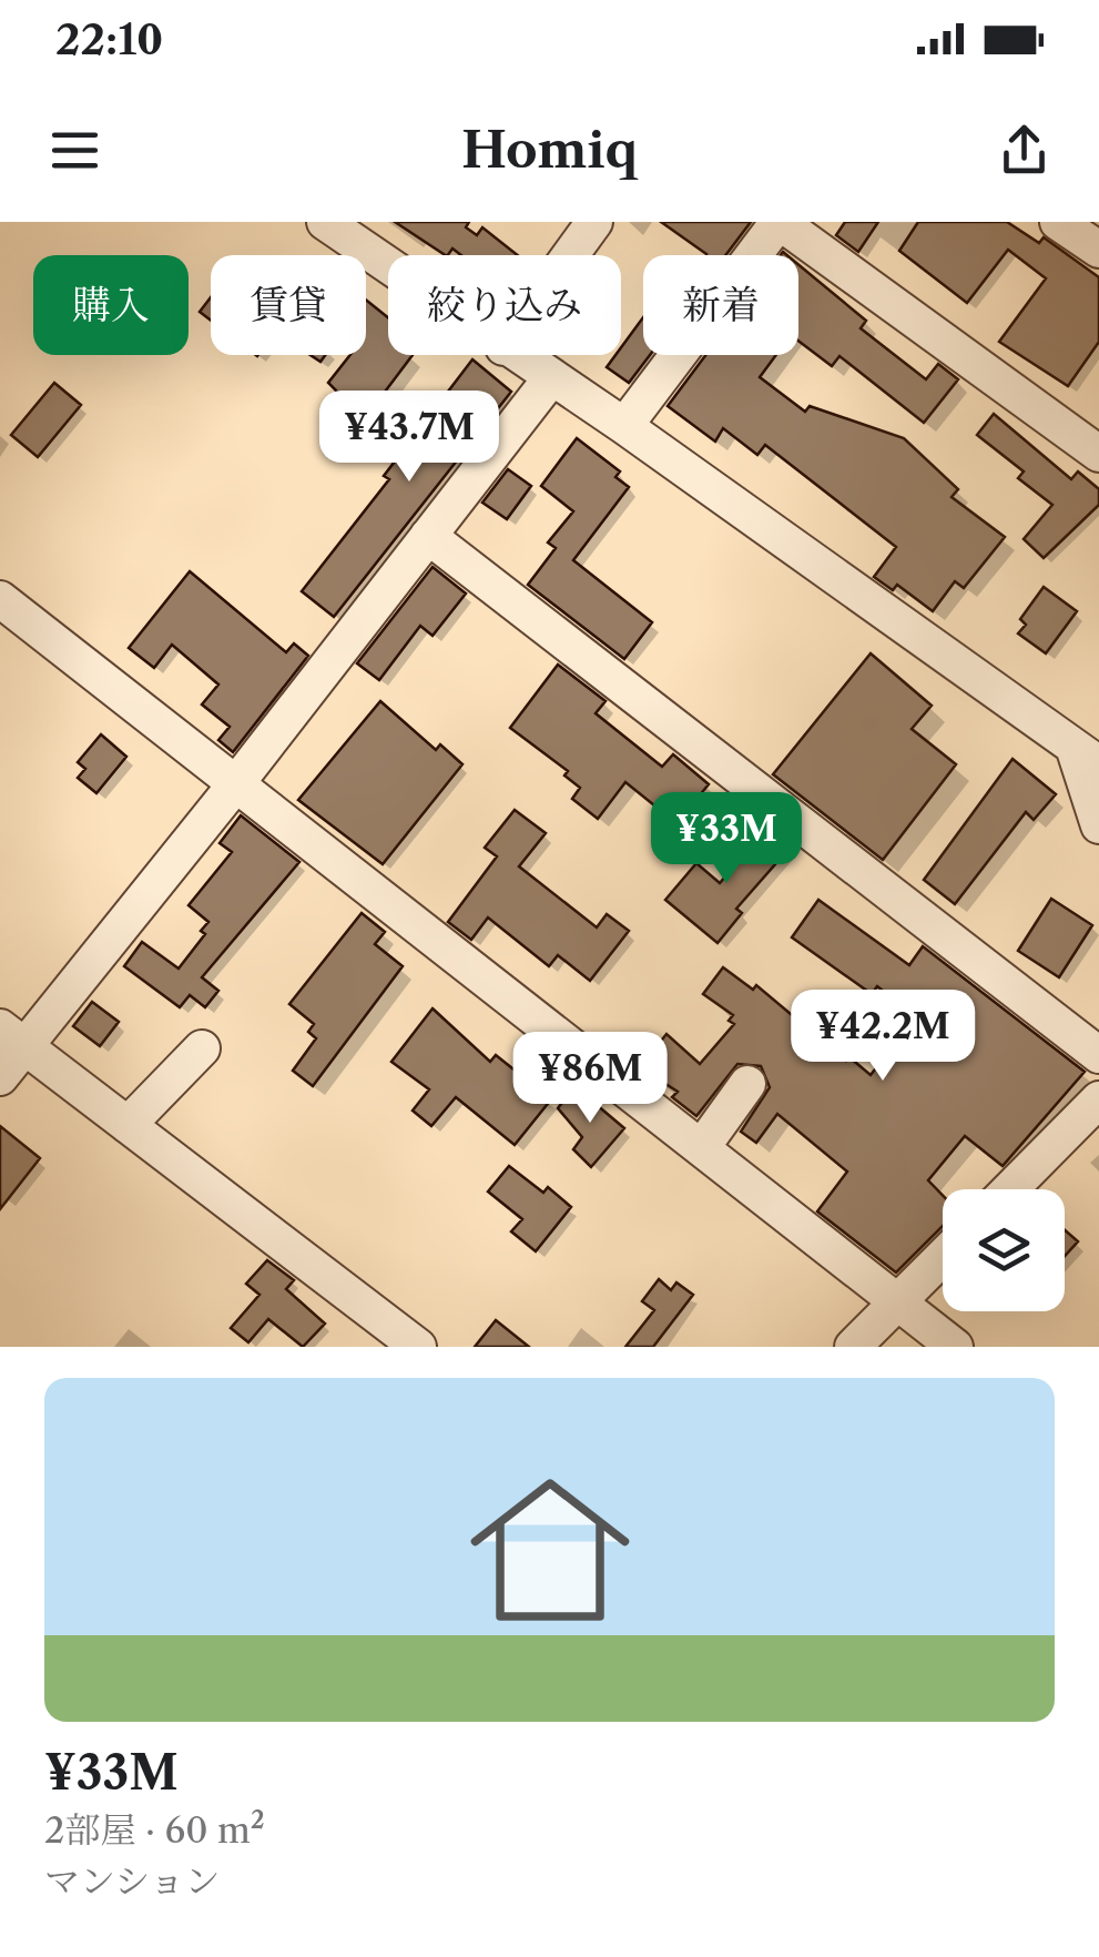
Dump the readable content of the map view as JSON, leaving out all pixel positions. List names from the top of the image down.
{
  "page": {
    "status": "22:10",
    "header": "Homiq",
    "chip": [
      "購入",
      "賃貸",
      "絞り込み",
      "新着"
    ],
    "price": [
      "¥43.7M",
      "¥33M",
      "¥42.2M",
      "¥86M"
    ],
    "list": [
      {
        "name": "¥33M",
        "note": "2部屋 · 60 m² · マンション"
      }
    ]
  }
}
